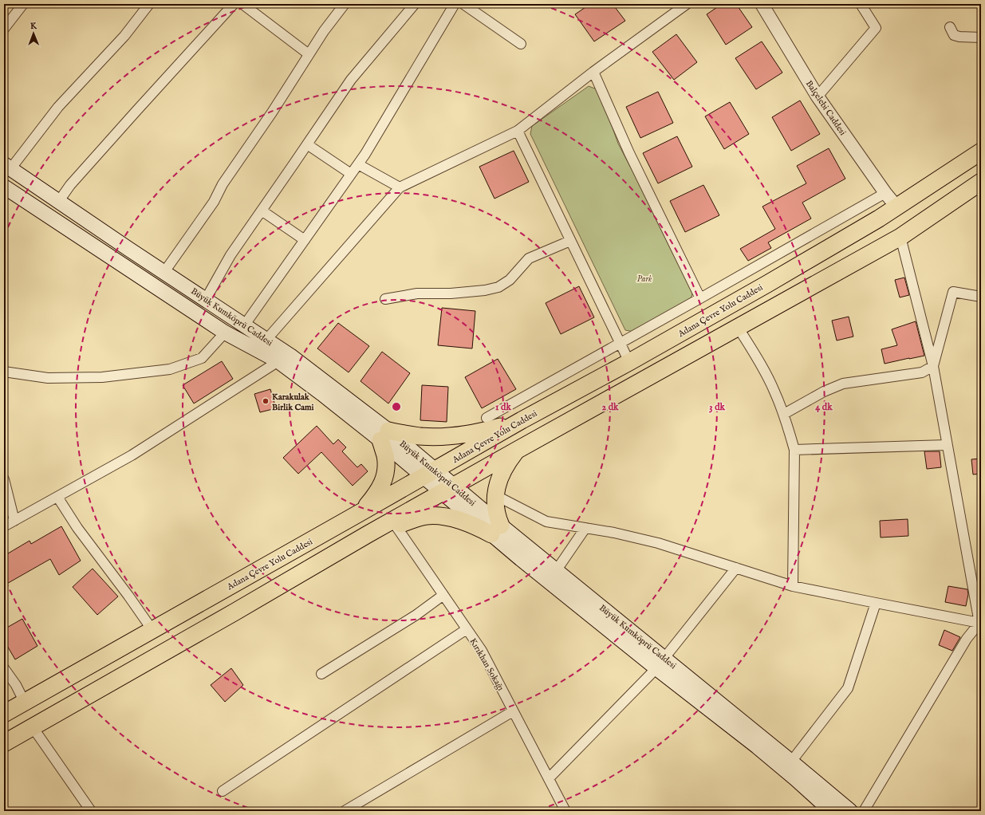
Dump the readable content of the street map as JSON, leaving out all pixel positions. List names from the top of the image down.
{
  "streets": {
    "highway": ["Adana Çevre Yolu Caddesi"],
    "main road": ["Büyük Kumköprü Caddesi"],
    "street": ["Balçelebi Caddesi", "Kırıkhan Sokağı"]
  },
  "crossings": [
    ["Balçelebi Caddesi", "Adana Çevre Yolu Caddesi"],
    ["Adana Çevre Yolu Caddesi", "Büyük Kumköprü Caddesi"]
  ],
  "parks": ["Park"],
  "places": ["Karakulak Birlik Cami"],
  "north": "top",
  "rings": [
    "1 dk",
    "2 dk",
    "3 dk",
    "4 dk"
  ]
}
